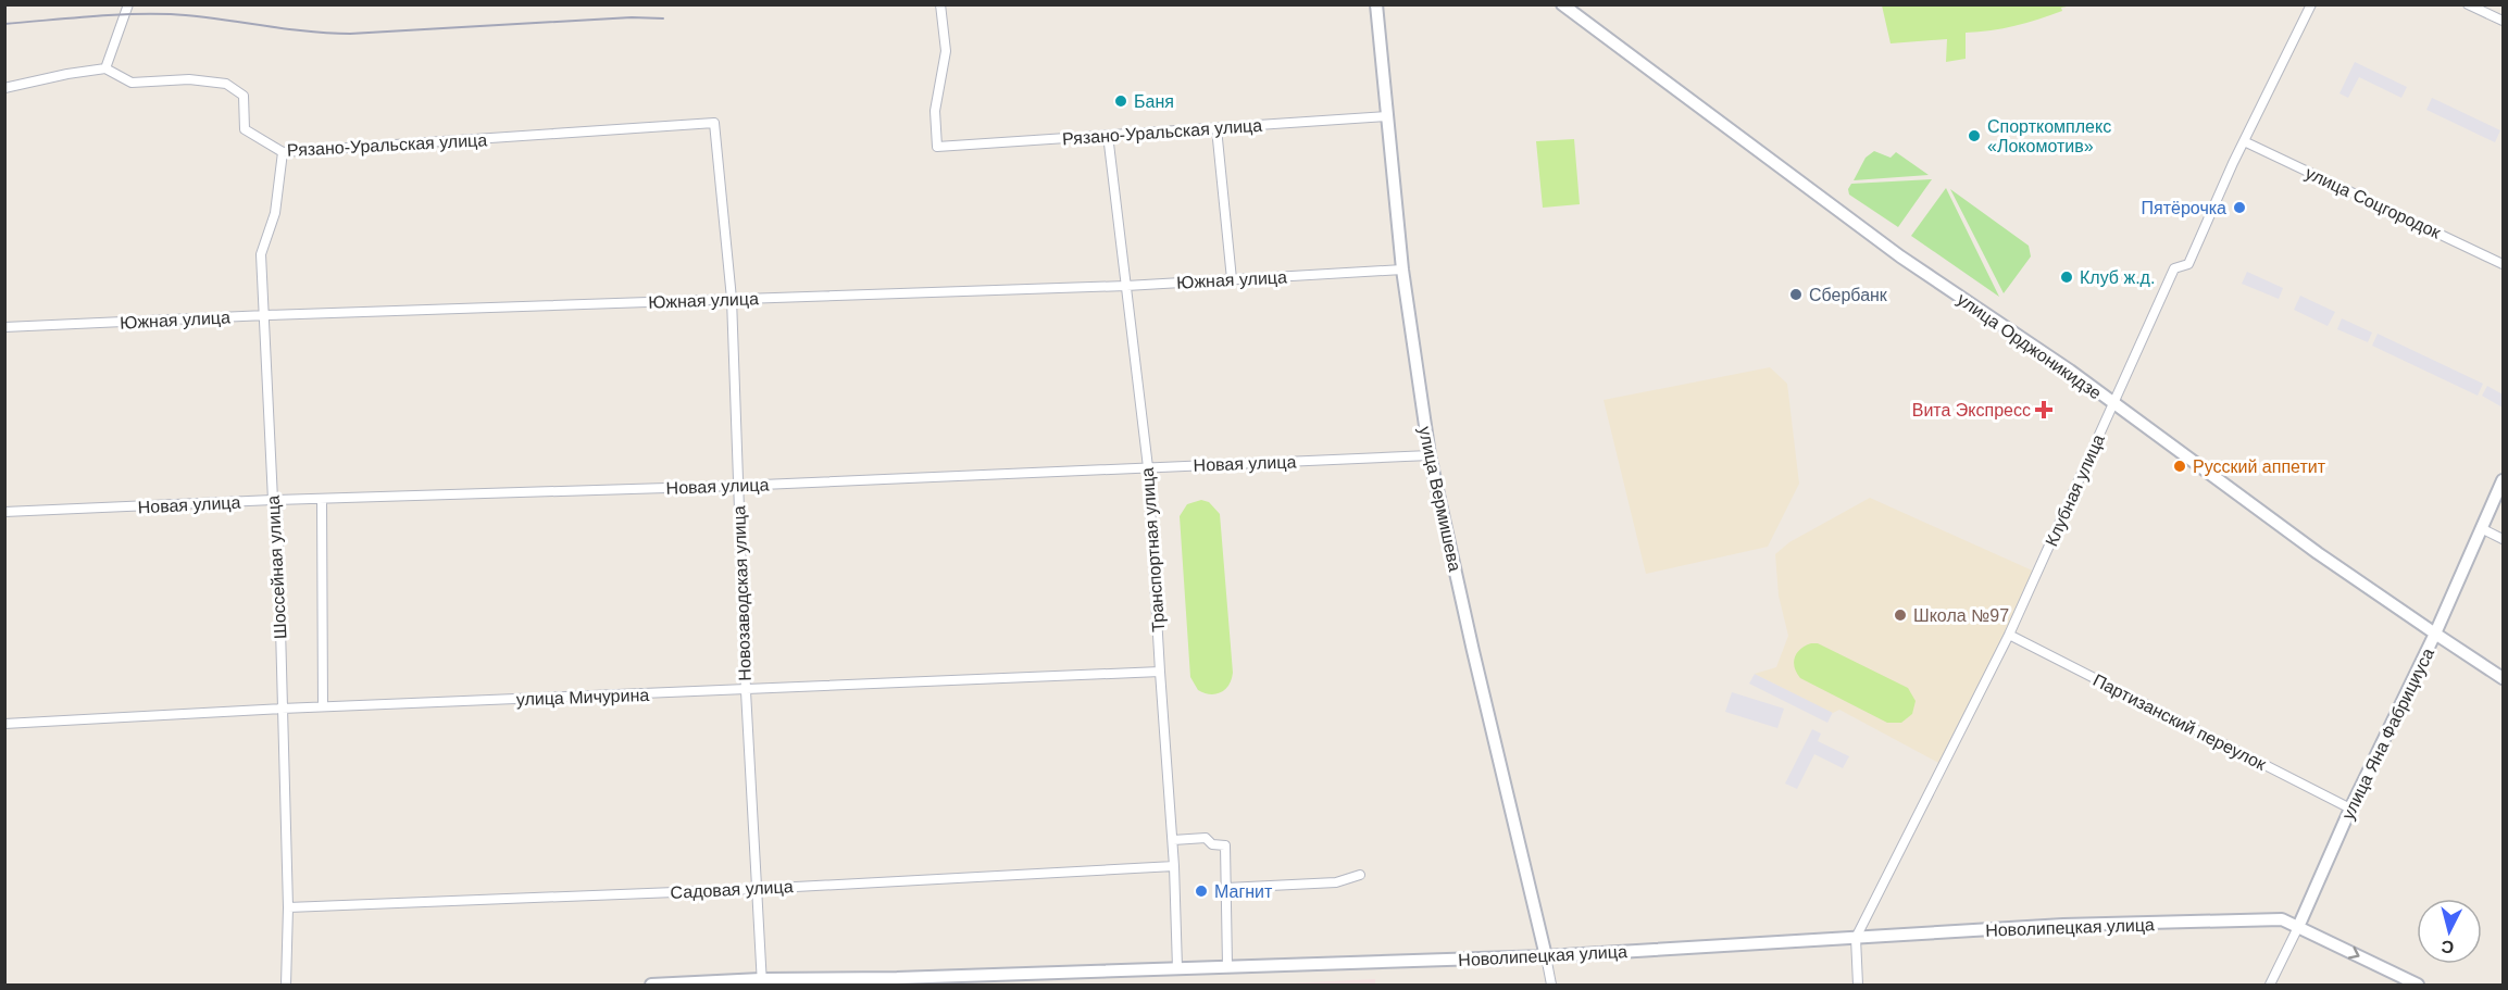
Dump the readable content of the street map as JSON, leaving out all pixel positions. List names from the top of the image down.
{
  "streets": {
    "street": [
      "Рязано-Уральская улица",
      "улица Соцгородок",
      "Южная улица",
      "улица Орджоникидзе",
      "Новая улица",
      "Клубная улица",
      "улица Вермишева",
      "Транспортная улица",
      "Шоссейная улица",
      "Новозаводская улица",
      "улица Мичурина",
      "Партизанский переулок",
      "улица Яна Фабрициуса",
      "Садовая улица",
      "Новолипецкая улица"
    ]
  },
  "crossings": [
    ["Рязано-Уральская улица", "улица Вермишева"],
    ["Рязано-Уральская улица", "Транспортная улица"],
    ["Рязано-Уральская улица", "Шоссейная улица"],
    ["Рязано-Уральская улица", "Новозаводская улица"],
    ["улица Соцгородок", "Клубная улица"],
    ["Южная улица", "улица Вермишева"],
    ["Южная улица", "Транспортная улица"],
    ["Южная улица", "Шоссейная улица"],
    ["Южная улица", "Новозаводская улица"],
    ["улица Орджоникидзе", "Клубная улица"],
    ["улица Орджоникидзе", "улица Яна Фабрициуса"],
    ["Новая улица", "улица Вермишева"],
    ["Новая улица", "Транспортная улица"],
    ["Новая улица", "Шоссейная улица"],
    ["Новая улица", "Новозаводская улица"],
    ["Клубная улица", "Партизанский переулок"],
    ["Клубная улица", "Новолипецкая улица"],
    ["улица Вермишева", "Новолипецкая улица"],
    ["Транспортная улица", "улица Мичурина"],
    ["Транспортная улица", "Садовая улица"],
    ["Транспортная улица", "Новолипецкая улица"],
    ["Шоссейная улица", "улица Мичурина"],
    ["Шоссейная улица", "Садовая улица"],
    ["Новозаводская улица", "улица Мичурина"],
    ["Новозаводская улица", "Садовая улица"],
    ["Новозаводская улица", "Новолипецкая улица"],
    ["Партизанский переулок", "улица Яна Фабрициуса"],
    ["улица Яна Фабрициуса", "Новолипецкая улица"]
  ],
  "places": {
    "other": [
      "Баня",
      "Спорткомплекс «Локомотив»",
      "Пятёрочка",
      "Клуб ж.д.",
      "Сбербанк",
      "Русский аппетит",
      "Школа №97",
      "Магнит"
    ],
    "health": ["Вита Экспресс"]
  },
  "north": "bottom"
}
